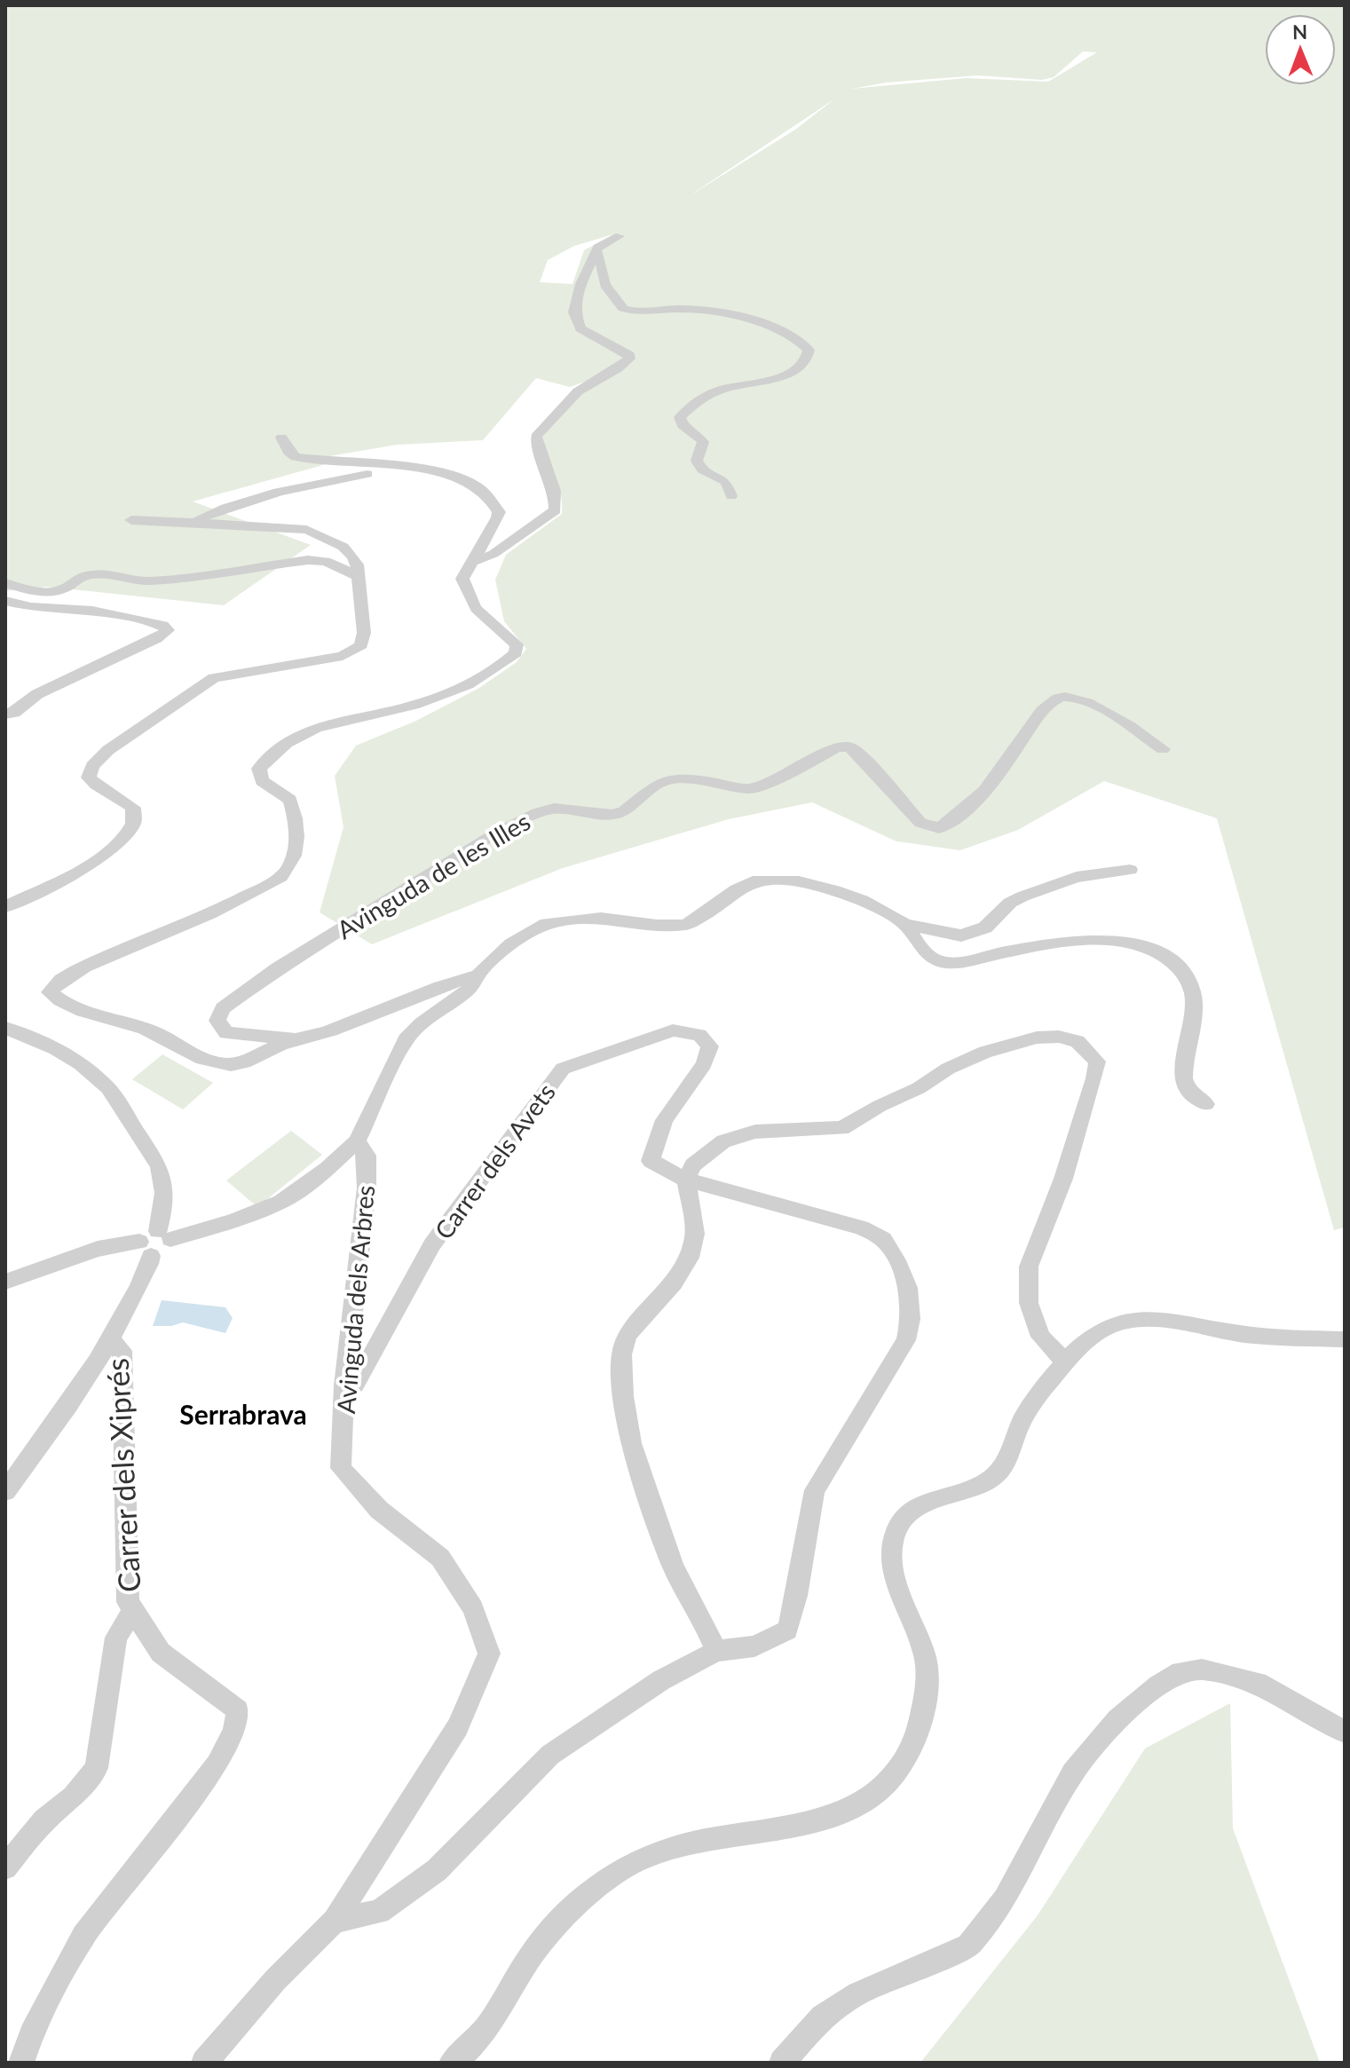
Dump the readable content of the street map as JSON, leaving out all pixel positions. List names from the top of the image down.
{
  "streets": {
    "street": [
      "Avinguda de les Illes",
      "Carrer dels Avets",
      "Avinguda dels Arbres",
      "Carrer dels Xiprés"
    ]
  },
  "crossings": [
    ["Carrer dels Avets", "Avinguda dels Arbres"]
  ],
  "districts": ["Serrabrava"],
  "north": "top"
}
